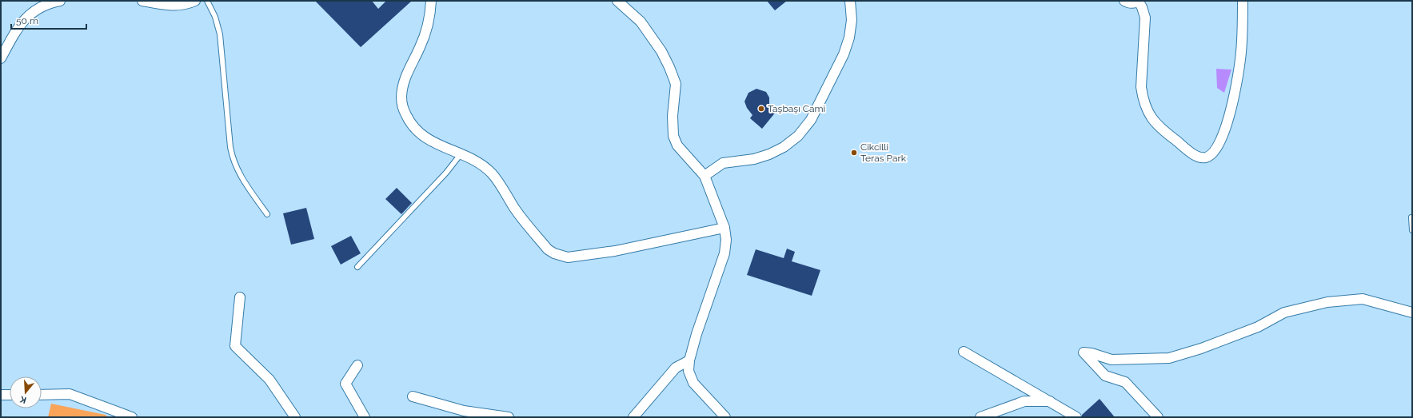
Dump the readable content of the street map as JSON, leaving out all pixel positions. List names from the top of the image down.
{
  "places": ["Taşbaşı Cami", "Cikcilli Teras Park"],
  "scale_bar": "50 m",
  "north": "bottom"
}
